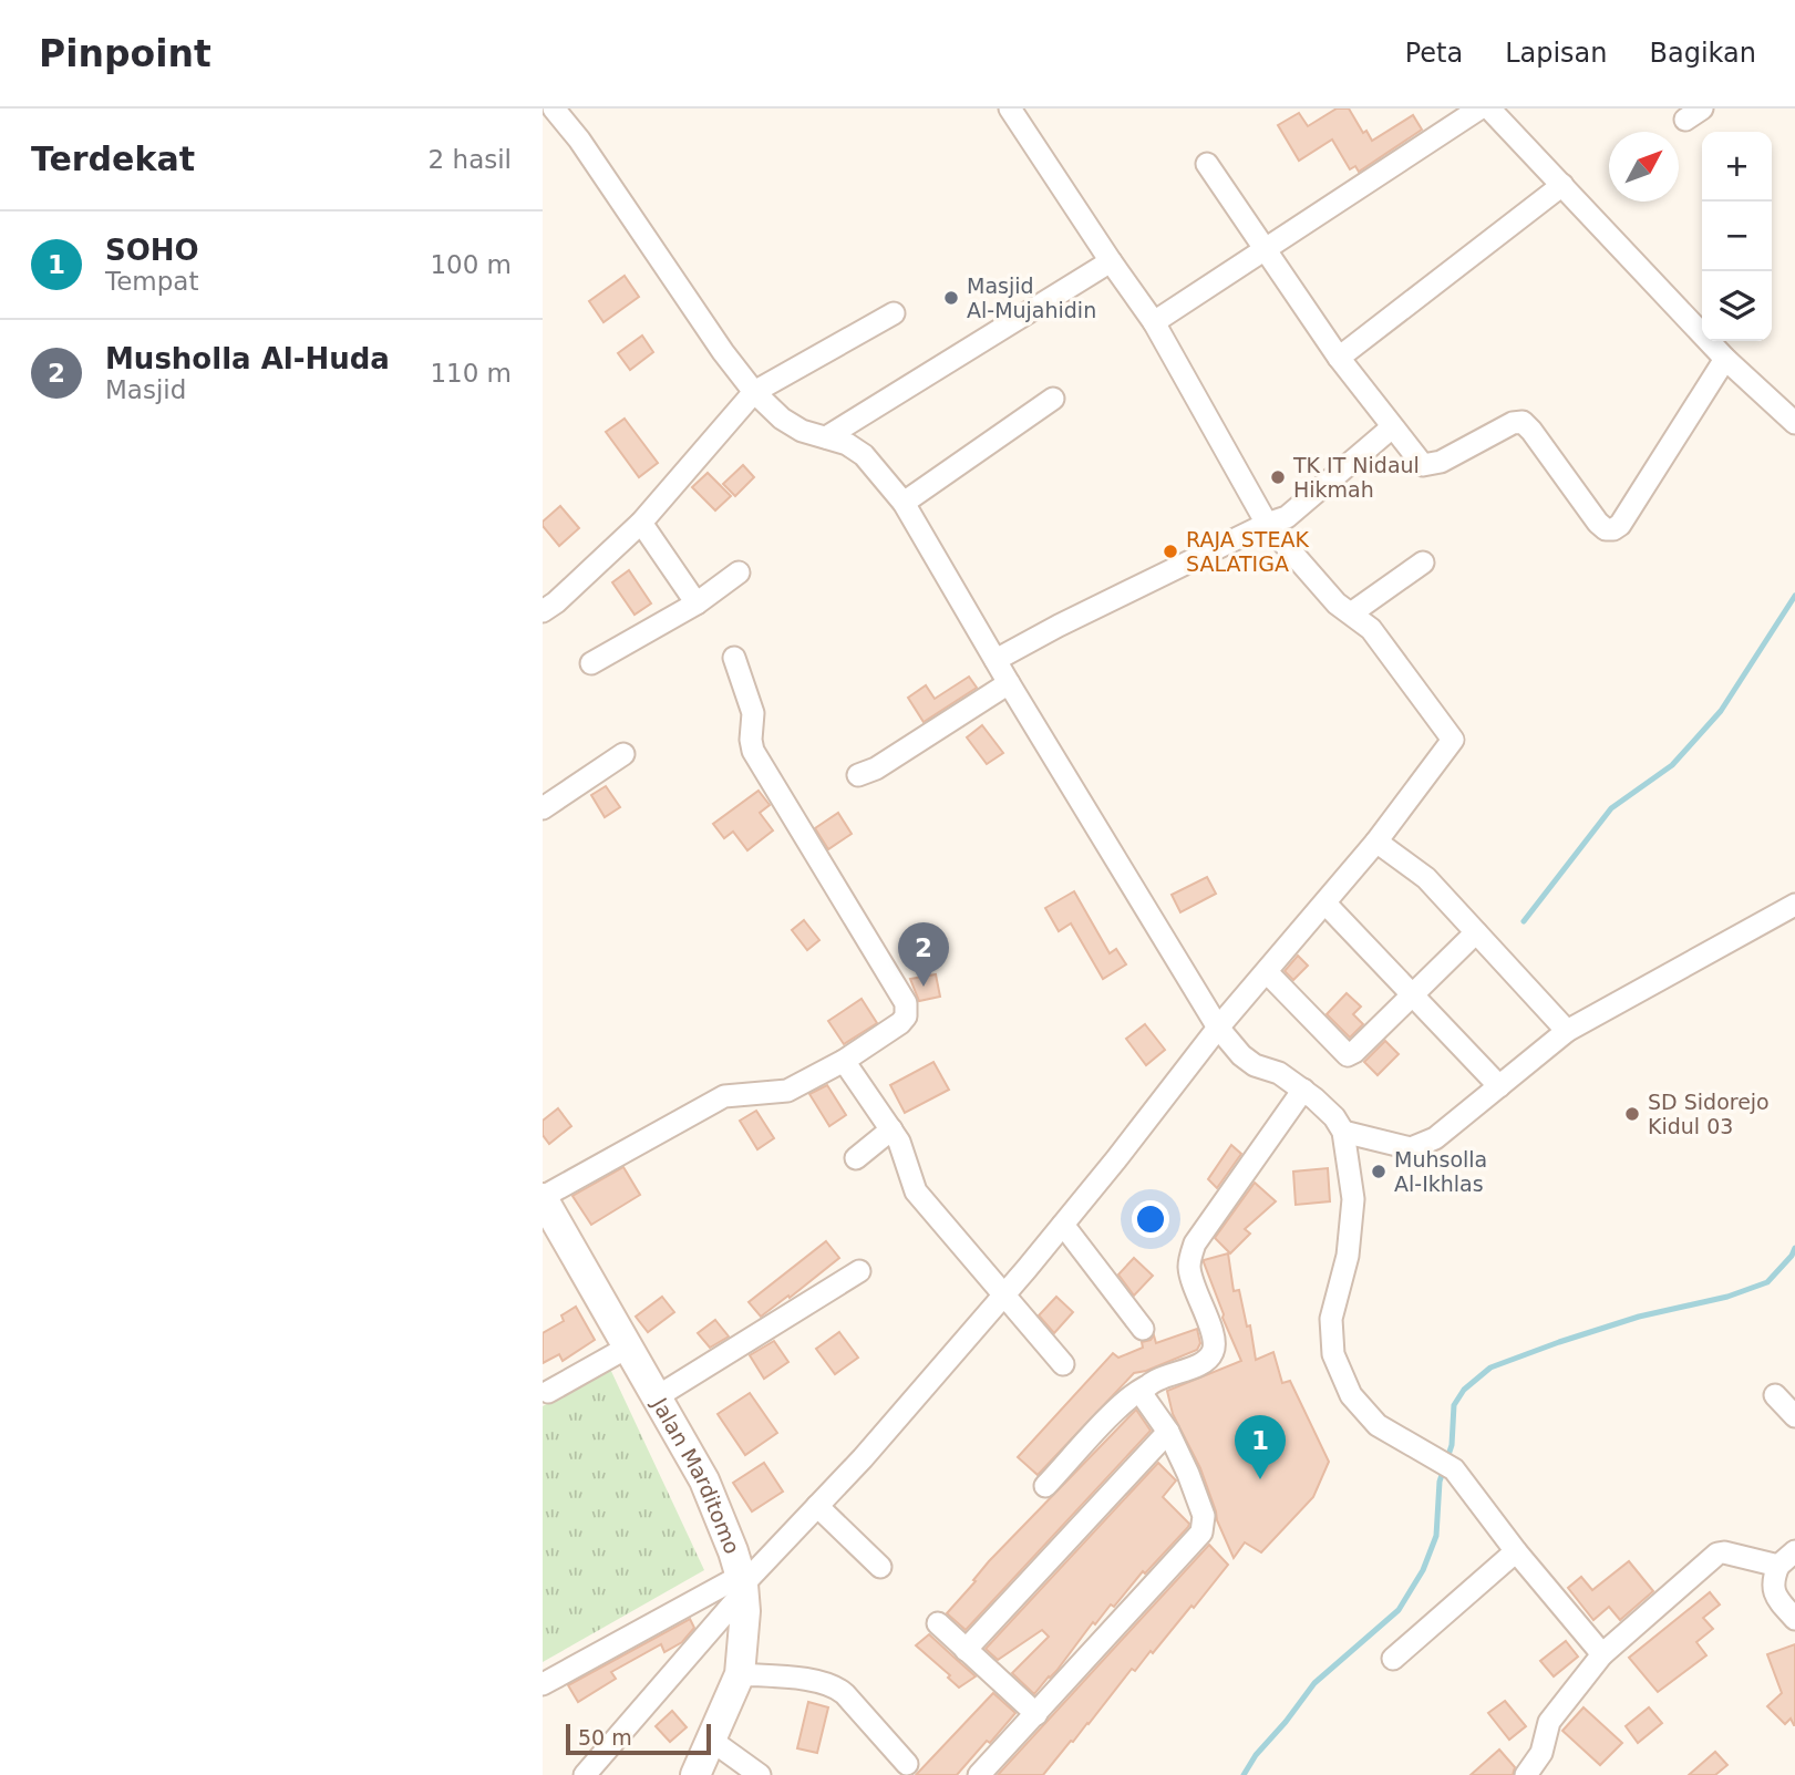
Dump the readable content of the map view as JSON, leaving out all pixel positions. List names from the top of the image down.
{
  "streets": {
    "street": ["Jalan Marditomo"]
  },
  "places": [
    "Masjid Al-Mujahidin",
    "TK IT Nidaul Hikmah",
    "RAJA STEAK SALATIGA",
    "SD Sidorejo Kidul 03",
    "Muhsolla Al-Ikhlas"
  ],
  "scale_bar": "50 m",
  "north": "top right",
  "page": {
    "header": "Pinpoint",
    "nav": ["Peta", "Lapisan", "Bagikan"],
    "heading": ["Terdekat", "2 hasil"],
    "map_buttons": ["+", "−"],
    "list": [
      {
        "mark": "1",
        "name": "SOHO",
        "note": "Tempat",
        "value": "100 m"
      },
      {
        "mark": "2",
        "name": "Musholla Al-Huda",
        "note": "Masjid",
        "value": "110 m"
      }
    ],
    "pins": ["2", "1"],
    "scale": "50 m"
  }
}
